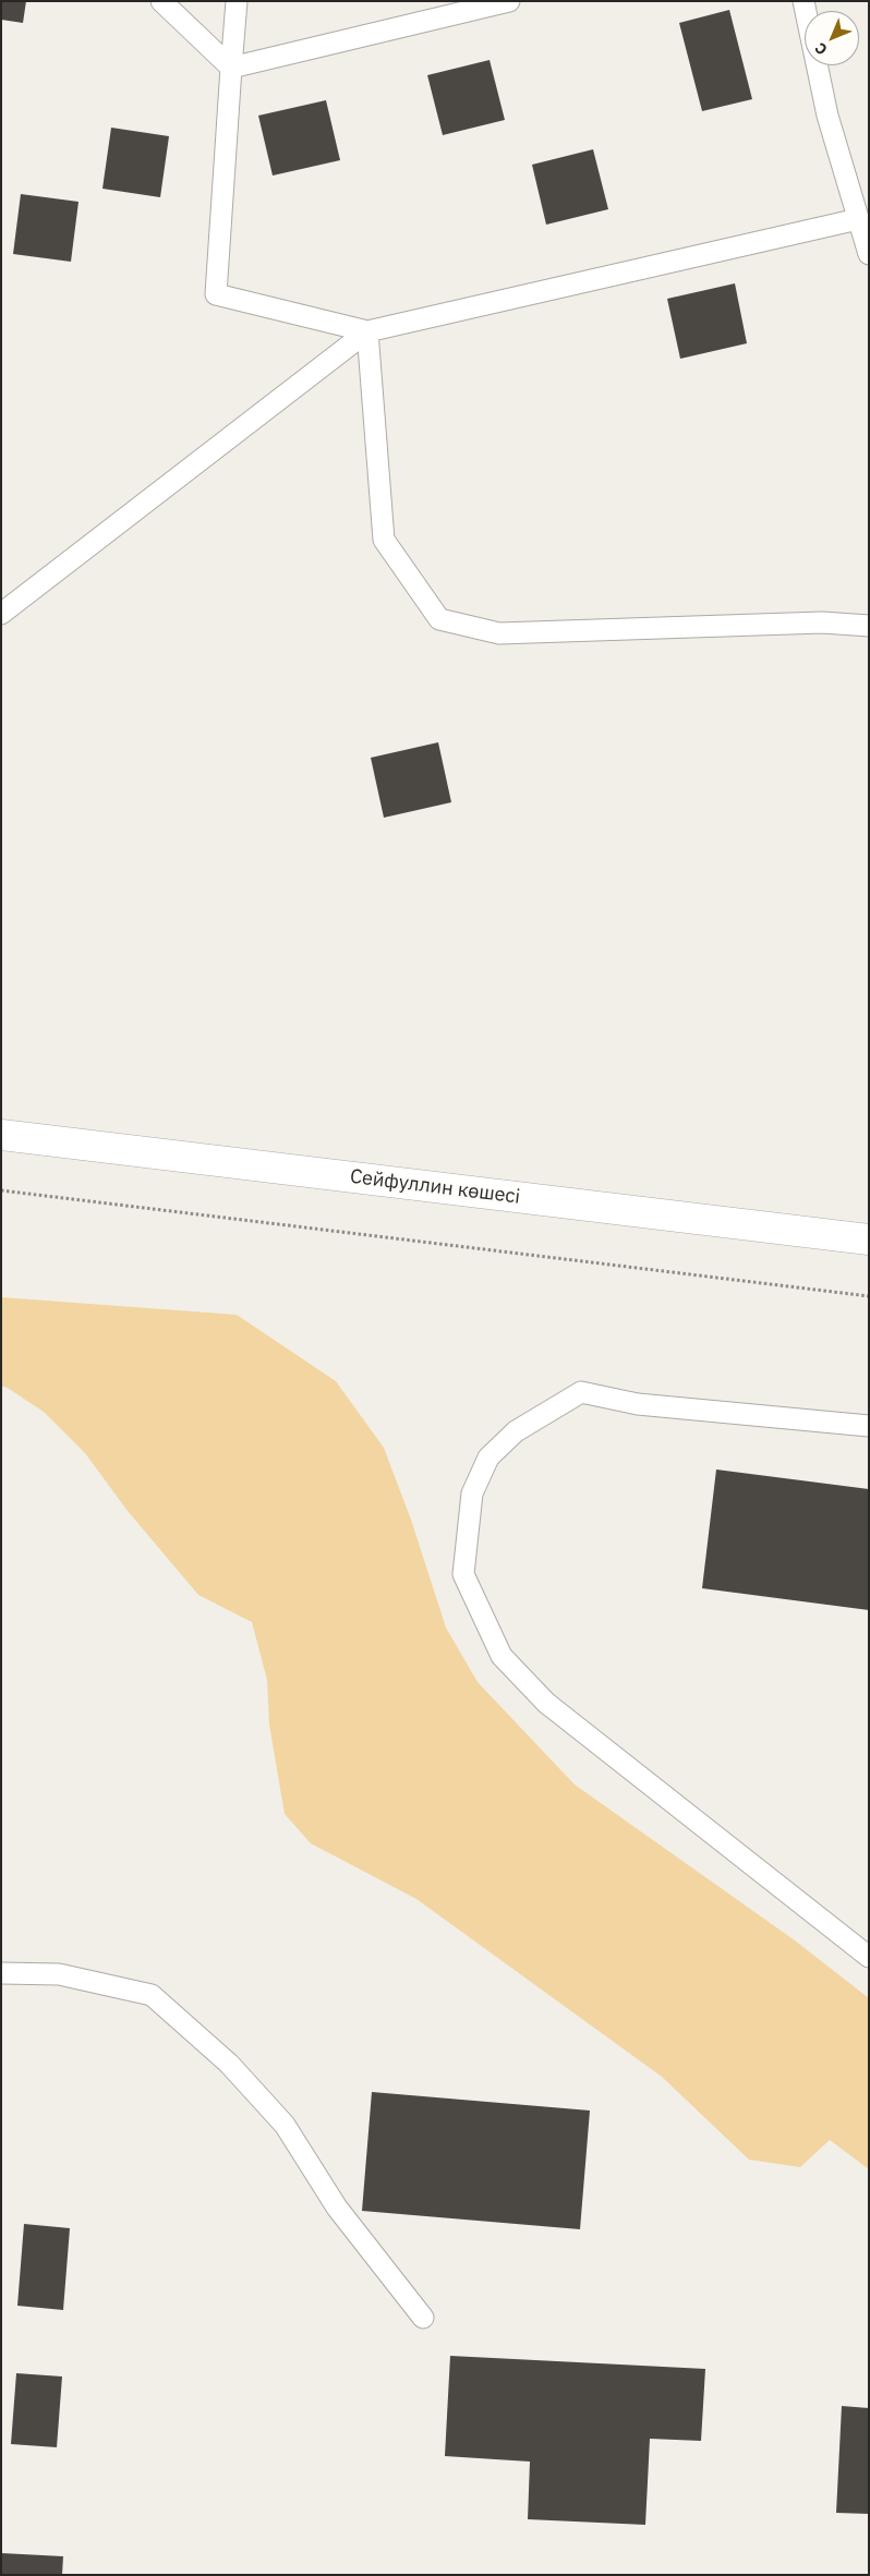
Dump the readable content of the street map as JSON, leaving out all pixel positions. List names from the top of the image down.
{
  "streets": {
    "main road": ["Сейфуллин көшесі"]
  },
  "north": "bottom left"
}
